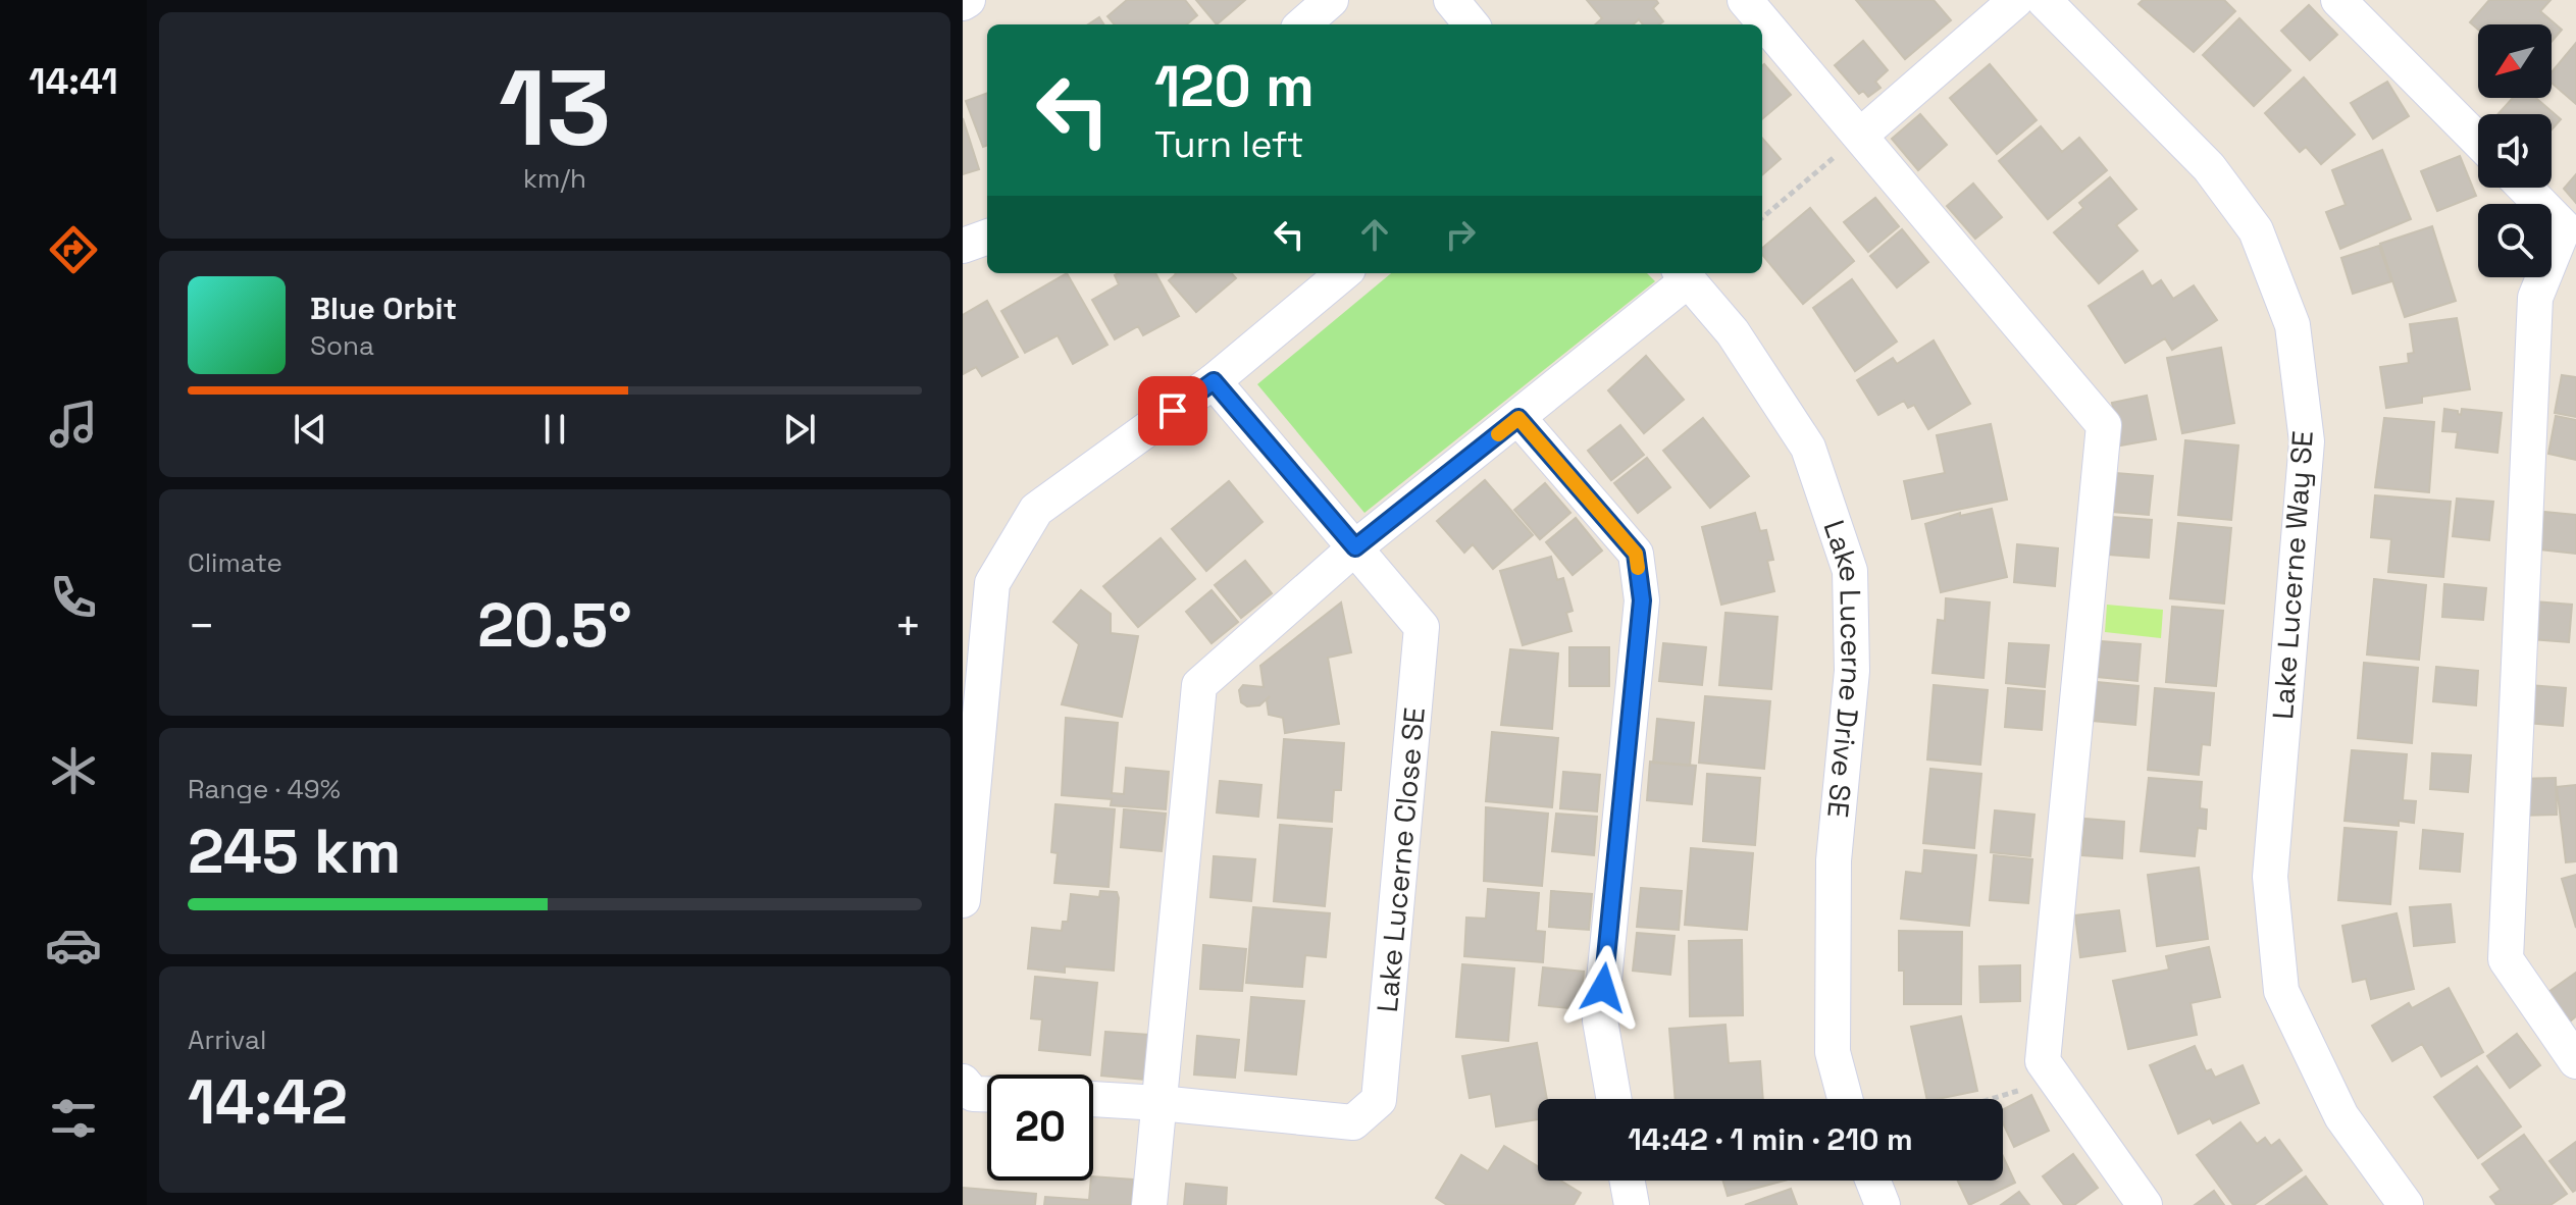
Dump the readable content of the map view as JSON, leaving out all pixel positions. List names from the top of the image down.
{
  "streets": {
    "street": ["Lake Lucerne Way SE", "Lake Lucerne Drive SE", "Lake Lucerne Close SE"]
  },
  "north": "bottom left",
  "page": {
    "tabs": "14:41",
    "tile": [
      ["13", "km/h"],
      "Climate",
      ["Range · 49%", "245 km"],
      ["Arrival", "14:42"]
    ],
    "turn": ["120 m", "Turn left"],
    "song": ["Blue Orbit", "Sona"],
    "heat": ["−", "20.5°", "+"],
    "limit": "20",
    "trip": "14:42 · 1 min · 210 m"
  }
}
